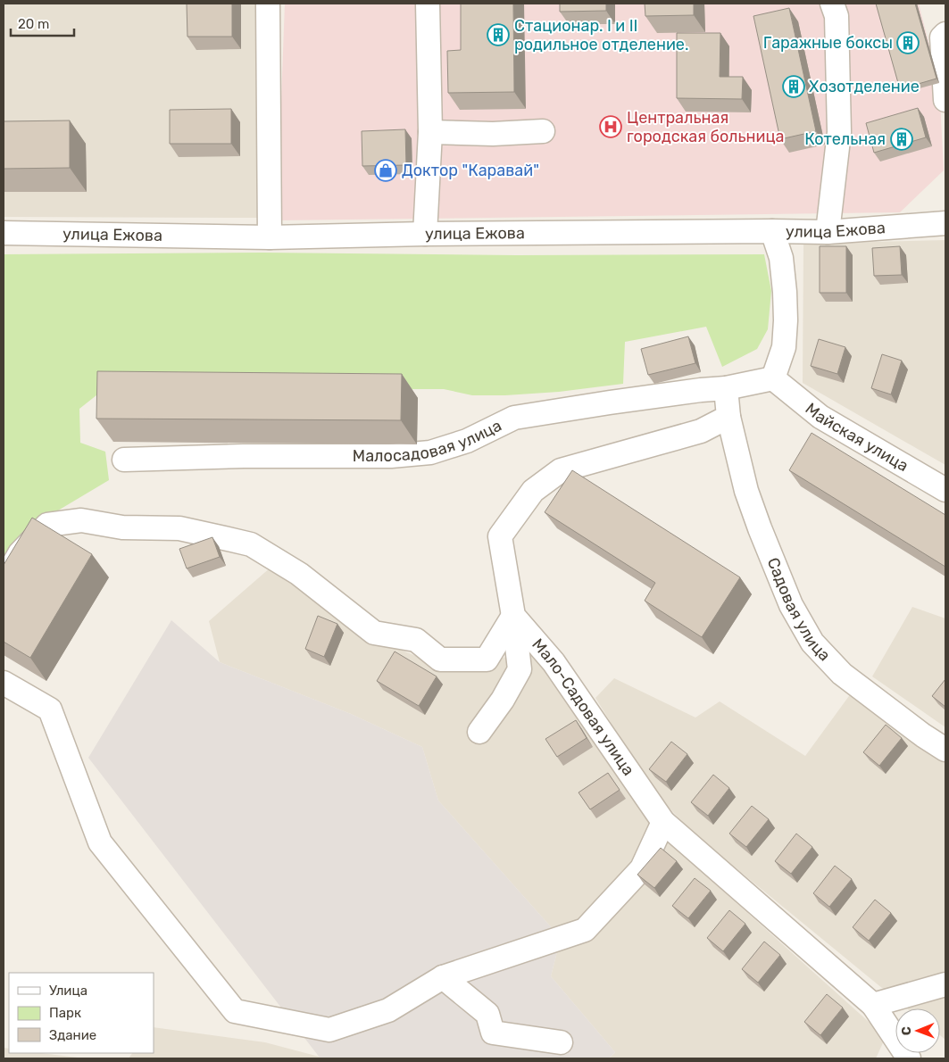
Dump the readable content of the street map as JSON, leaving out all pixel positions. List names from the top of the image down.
{
  "streets": {
    "street": [
      "улица Ежова",
      "Майская улица",
      "Малосадовая улица",
      "Садовая улица",
      "Мало-Садовая улица"
    ]
  },
  "crossings": [
    ["Майская улица", "Малосадовая улица"]
  ],
  "places": {
    "building": [
      "Стационар. I и II родильное отделение.",
      "Гаражные боксы",
      "Хозотделение",
      "Котельная"
    ],
    "hospital": ["Центральная городская больница"],
    "shop": ["Доктор \"Каравай\""]
  },
  "legend": ["Улица", "Парк", "Здание"],
  "scale_bar": "20 m",
  "north": "left"
}
